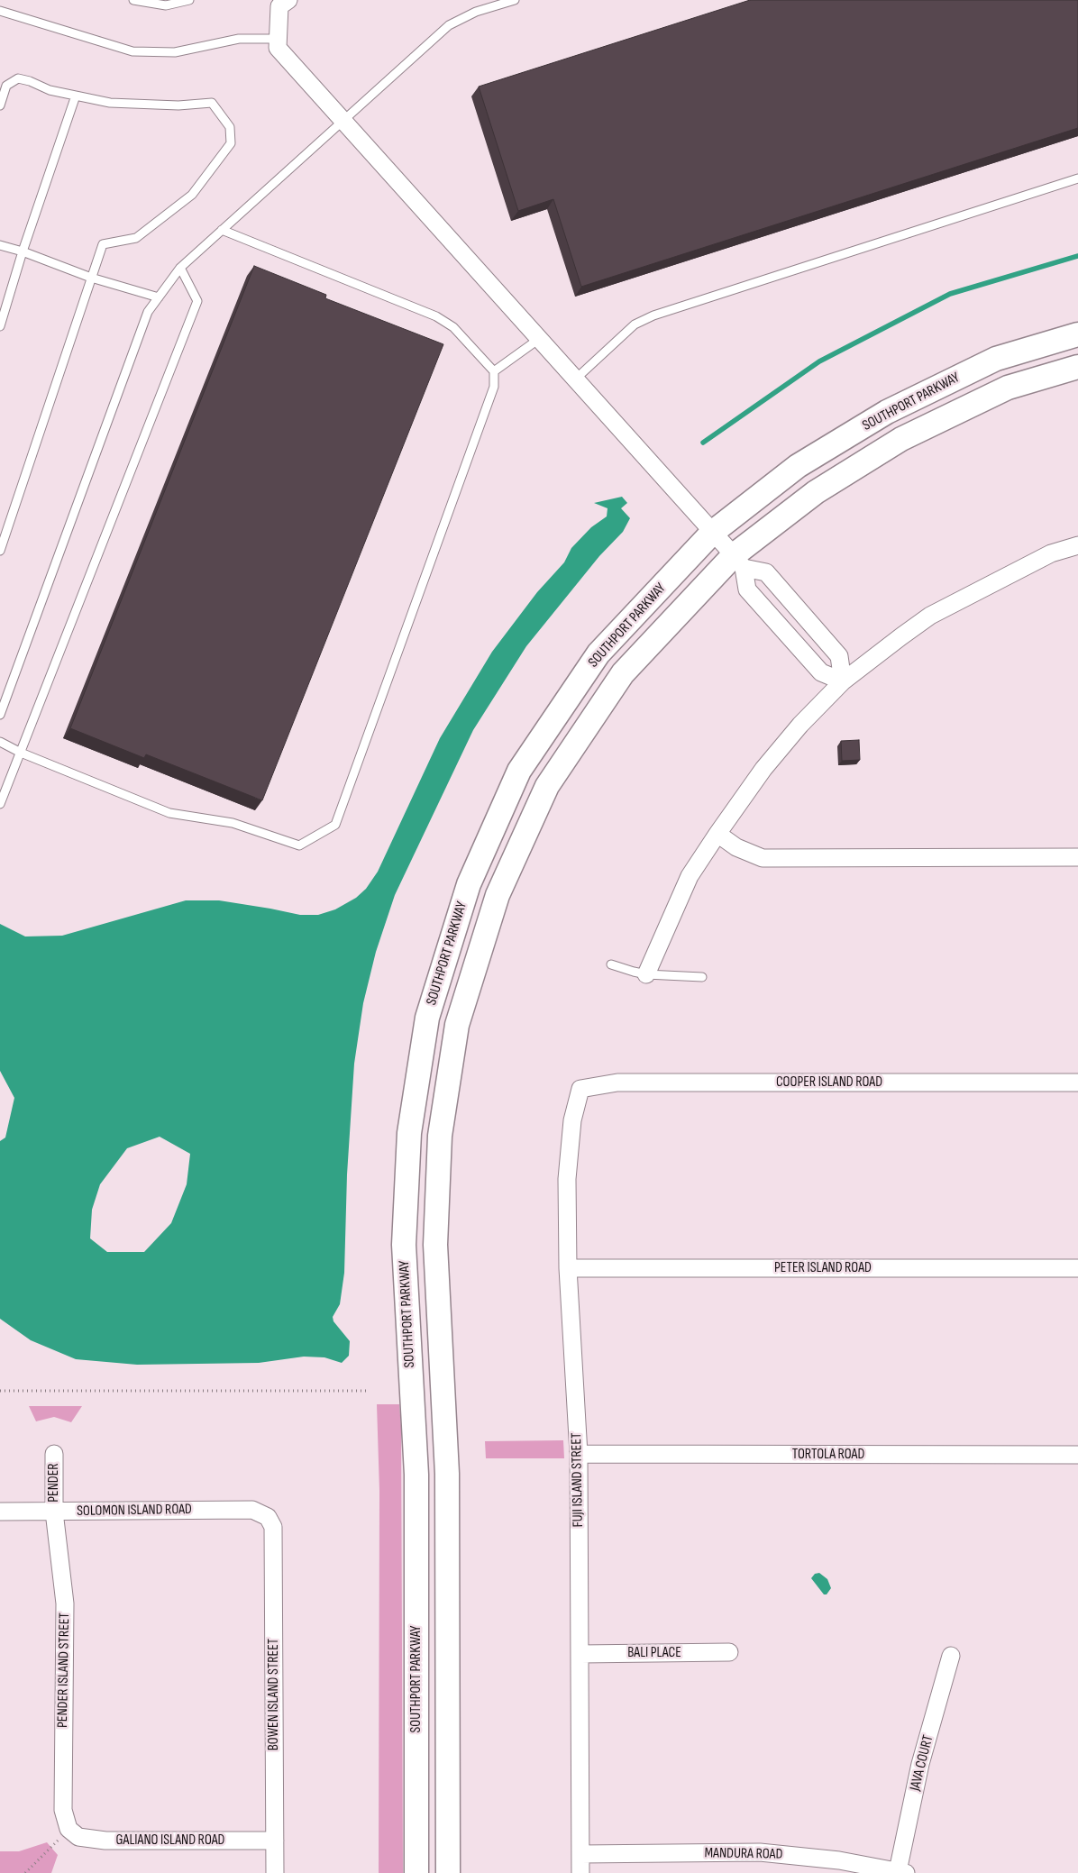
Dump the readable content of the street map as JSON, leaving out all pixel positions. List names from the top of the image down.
{
  "streets": {
    "main road": ["SOUTHPORT PARKWAY"],
    "street": [
      "COOPER ISLAND ROAD",
      "PETER ISLAND ROAD",
      "TORTOLA ROAD",
      "FUJI ISLAND STREET",
      "PENDER",
      "SOLOMON ISLAND ROAD",
      "BALI PLACE",
      "PENDER ISLAND STREET",
      "BOWEN ISLAND STREET",
      "JAVA COURT",
      "GALIANO ISLAND ROAD",
      "MANDURA ROAD"
    ]
  },
  "crossings": [
    ["COOPER ISLAND ROAD", "FUJI ISLAND STREET"],
    ["PETER ISLAND ROAD", "FUJI ISLAND STREET"],
    ["TORTOLA ROAD", "FUJI ISLAND STREET"],
    ["FUJI ISLAND STREET", "BALI PLACE"],
    ["FUJI ISLAND STREET", "MANDURA ROAD"],
    ["PENDER", "SOLOMON ISLAND ROAD"],
    ["PENDER", "PENDER ISLAND STREET"],
    ["SOLOMON ISLAND ROAD", "PENDER ISLAND STREET"],
    ["SOLOMON ISLAND ROAD", "BOWEN ISLAND STREET"],
    ["PENDER ISLAND STREET", "GALIANO ISLAND ROAD"],
    ["BOWEN ISLAND STREET", "GALIANO ISLAND ROAD"],
    ["JAVA COURT", "MANDURA ROAD"]
  ]
}
